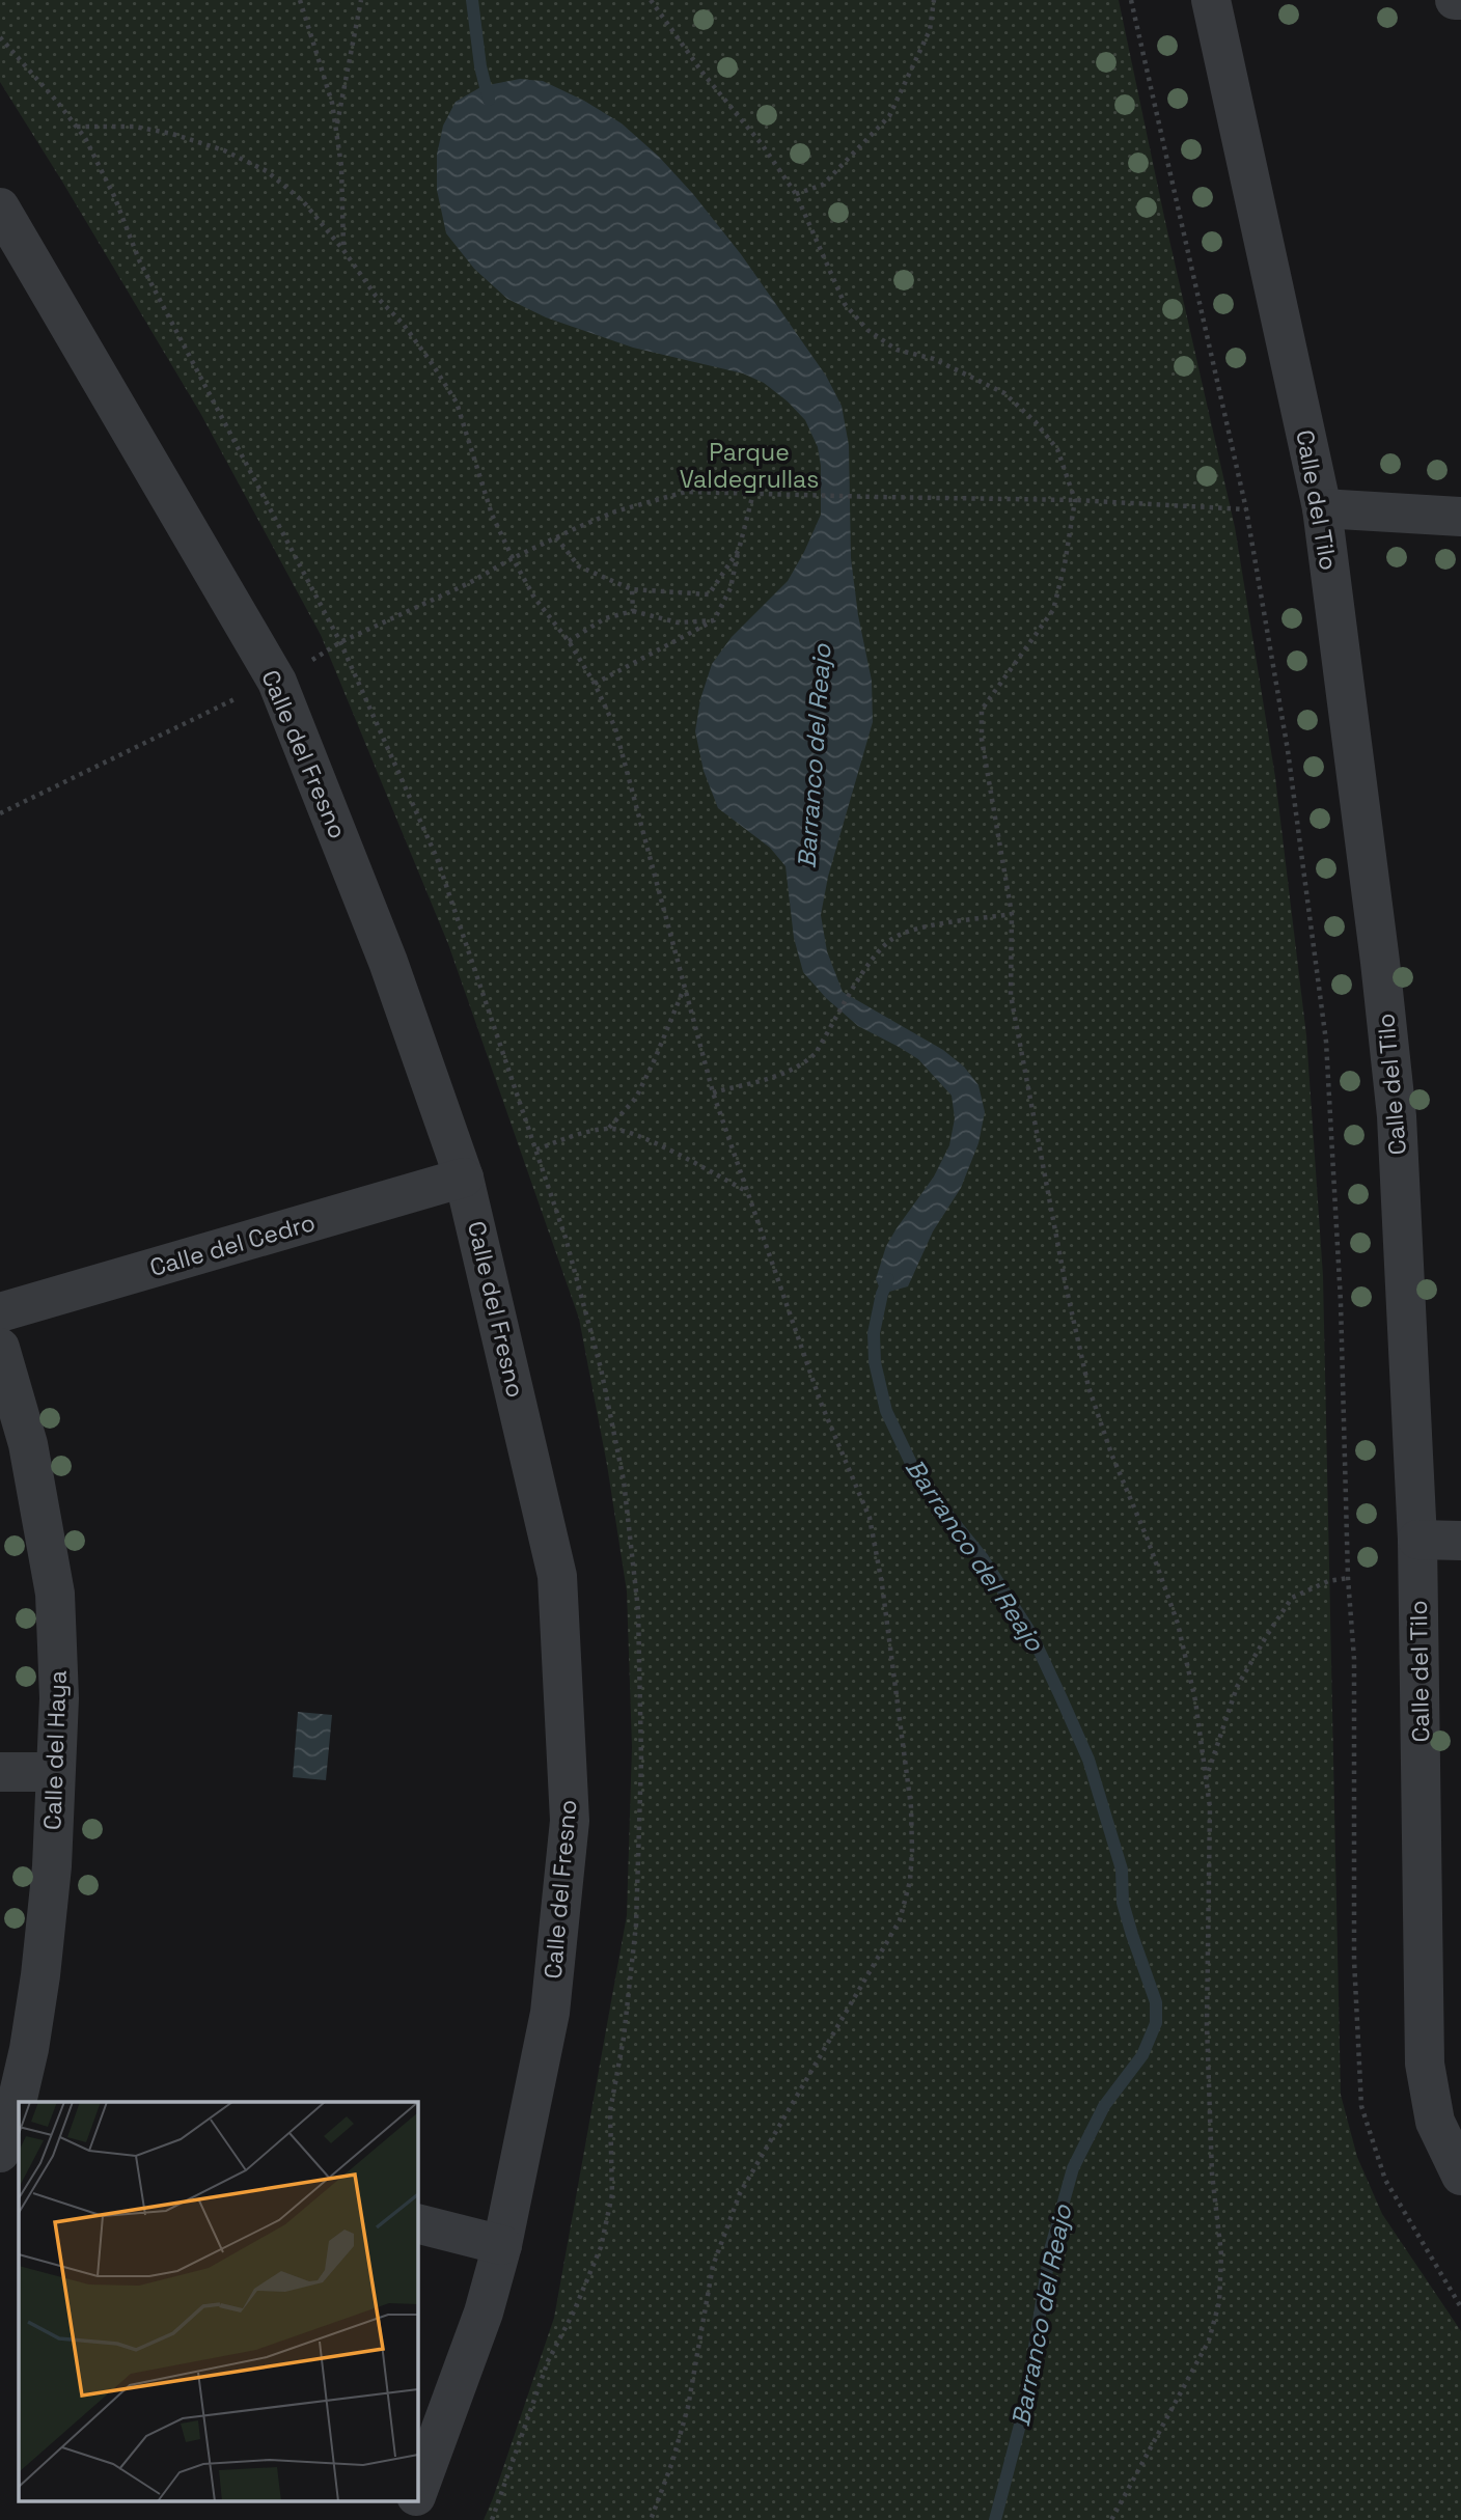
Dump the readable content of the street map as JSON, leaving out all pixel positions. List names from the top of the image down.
{
  "streets": {
    "street": [
      "Calle del Tilo",
      "Calle del Fresno",
      "Calle del Cedro",
      "Calle del Haya"
    ]
  },
  "crossings": [
    ["Calle del Fresno", "Calle del Cedro"]
  ],
  "water": ["Barranco del Reajo"],
  "parks": ["Parque Valdegrullas"]
}
